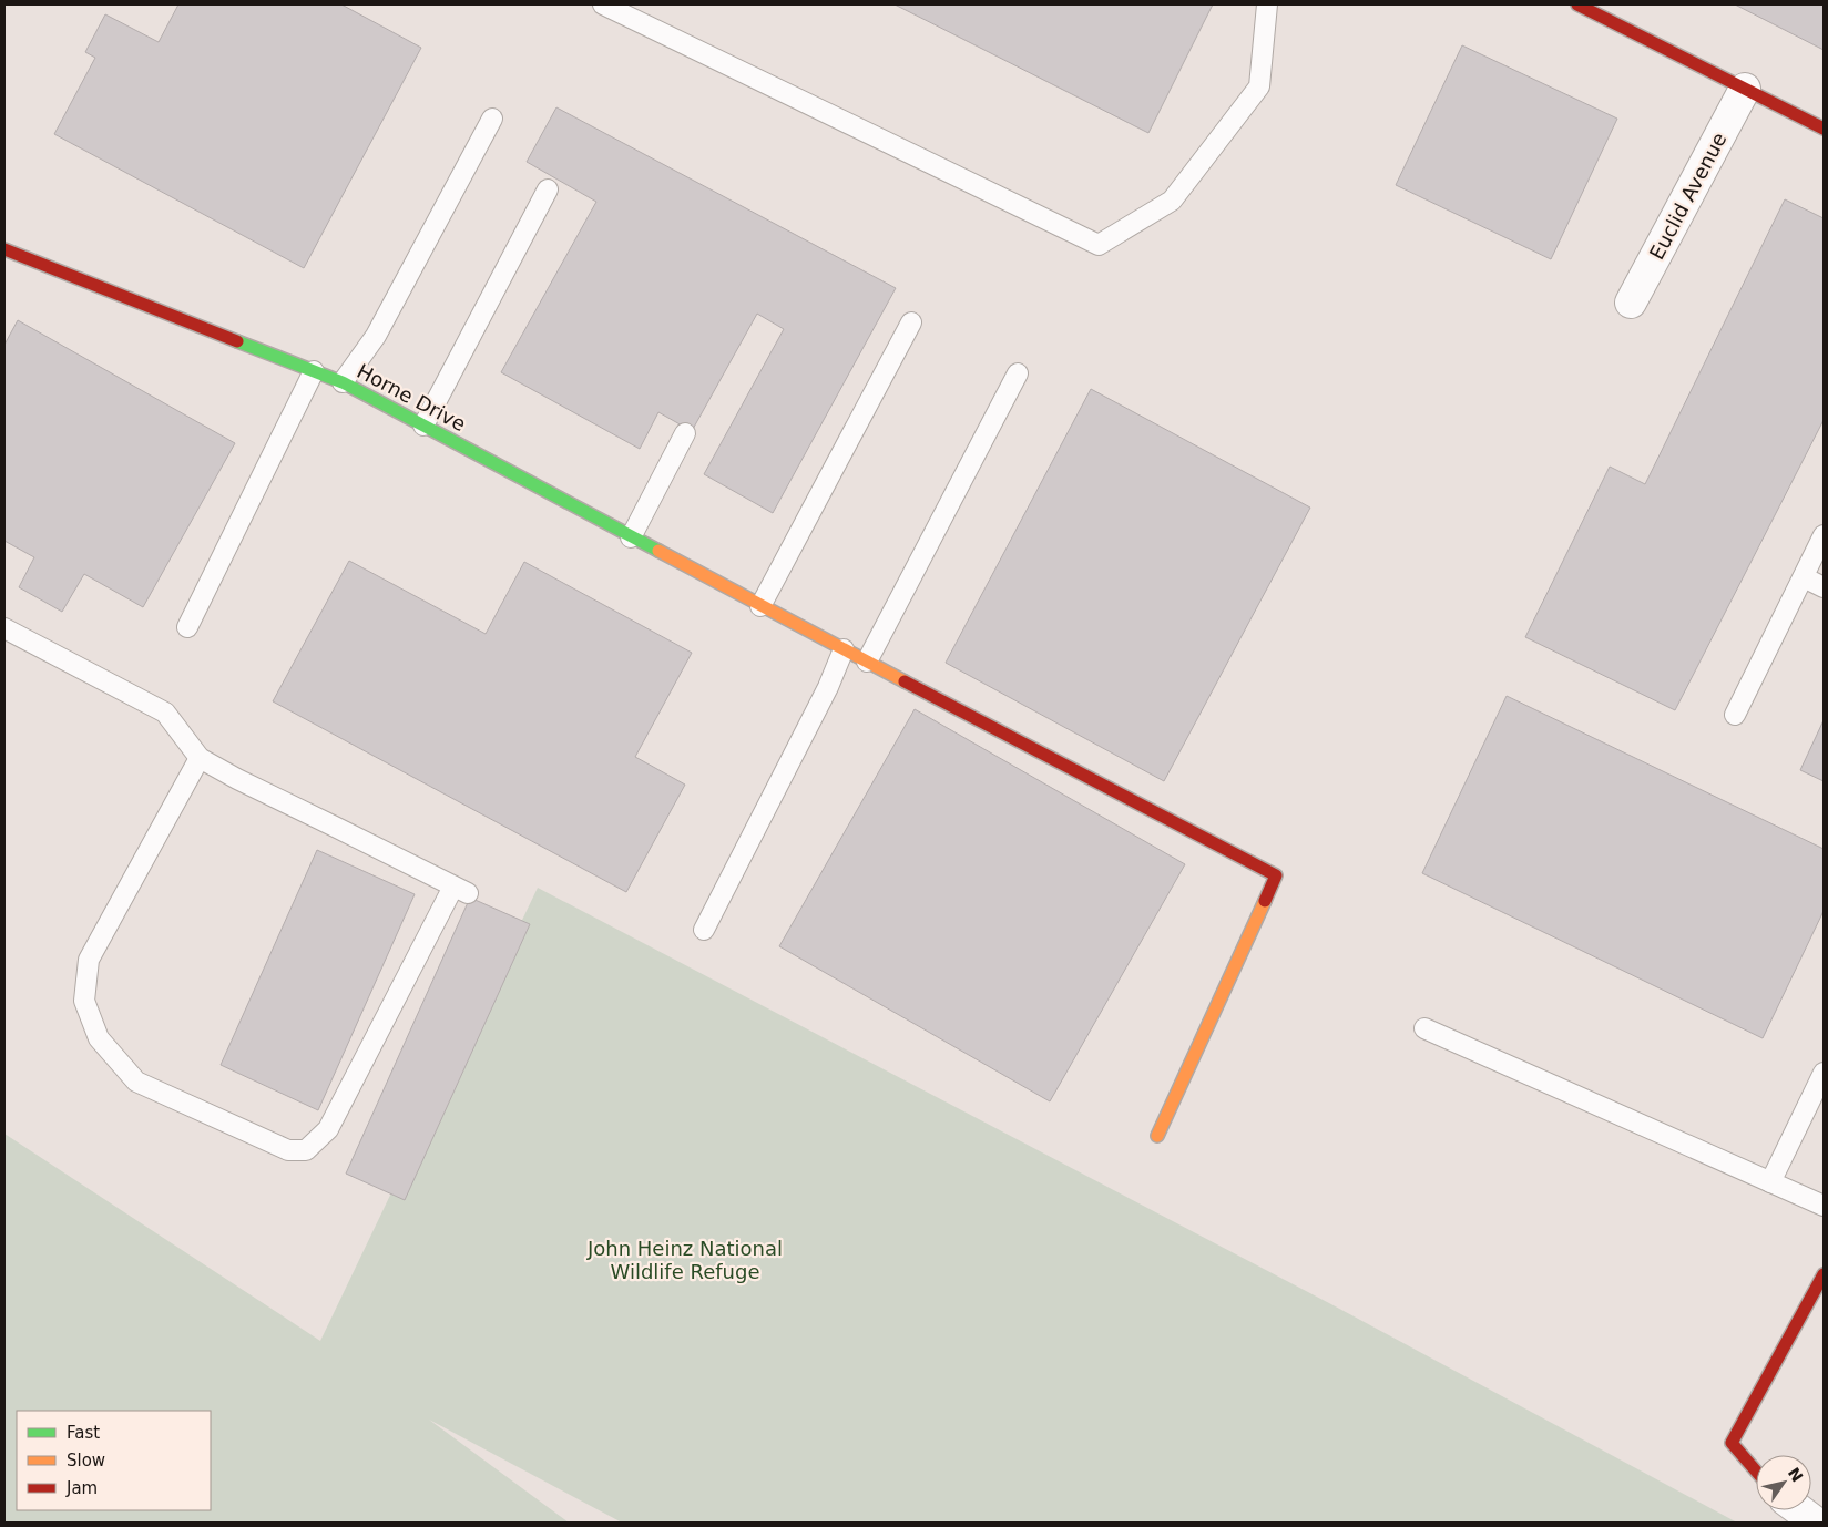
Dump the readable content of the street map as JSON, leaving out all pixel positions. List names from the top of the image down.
{
  "streets": {
    "street": ["Euclid Avenue", "Horne Drive"]
  },
  "parks": ["John Heinz National Wildlife Refuge"],
  "legend": ["Fast", "Slow", "Jam"],
  "north": "top right"
}
